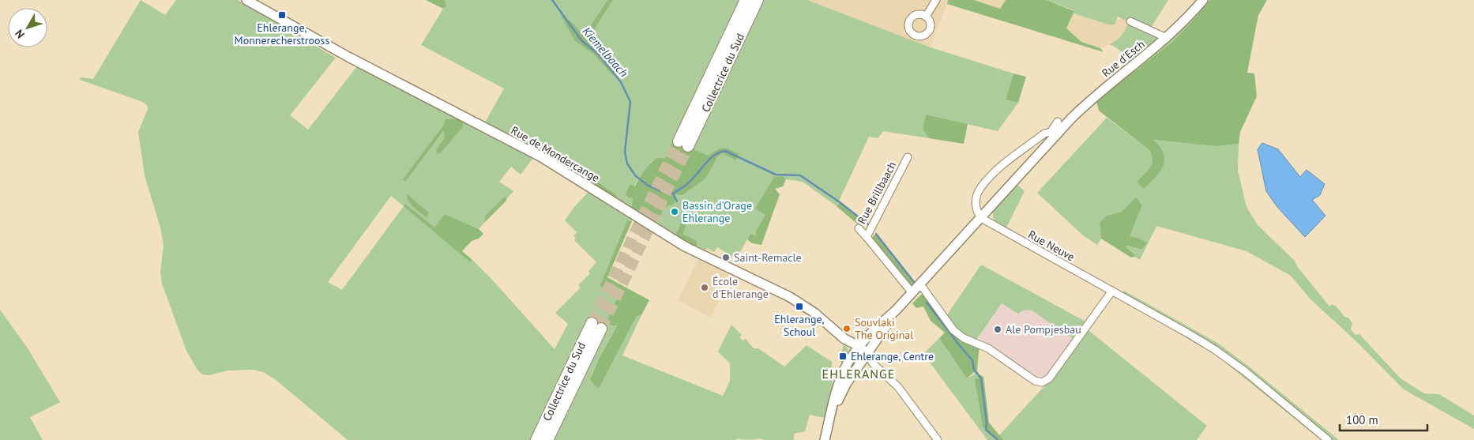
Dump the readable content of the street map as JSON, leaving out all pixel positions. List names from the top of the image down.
{
  "streets": {
    "highway": ["Collectrice du Sud"],
    "main road": ["Rue d'Esch", "Rue de Mondercange"],
    "street": ["Rue Brillbaach", "Rue Neuve"]
  },
  "crossings": [
    ["Rue d'Esch", "Rue de Mondercange"],
    ["Rue d'Esch", "Rue Brillbaach"],
    ["Rue d'Esch", "Rue Neuve"]
  ],
  "districts": ["EHLERANGE"],
  "water": ["Kiemelbaach"],
  "places": {
    "transit": ["Ehlerange, Monnerecherstrooss", "Ehlerange, Schoul", "Ehlerange, Centre"],
    "other": [
      "Bassin d'Orage Ehlerange",
      "Saint-Remacle",
      "École d'Ehlerange",
      "Souvlaki The Original",
      "Ale Pompjesbau"
    ]
  },
  "scale_bar": "100 m",
  "north": "bottom left"
}
